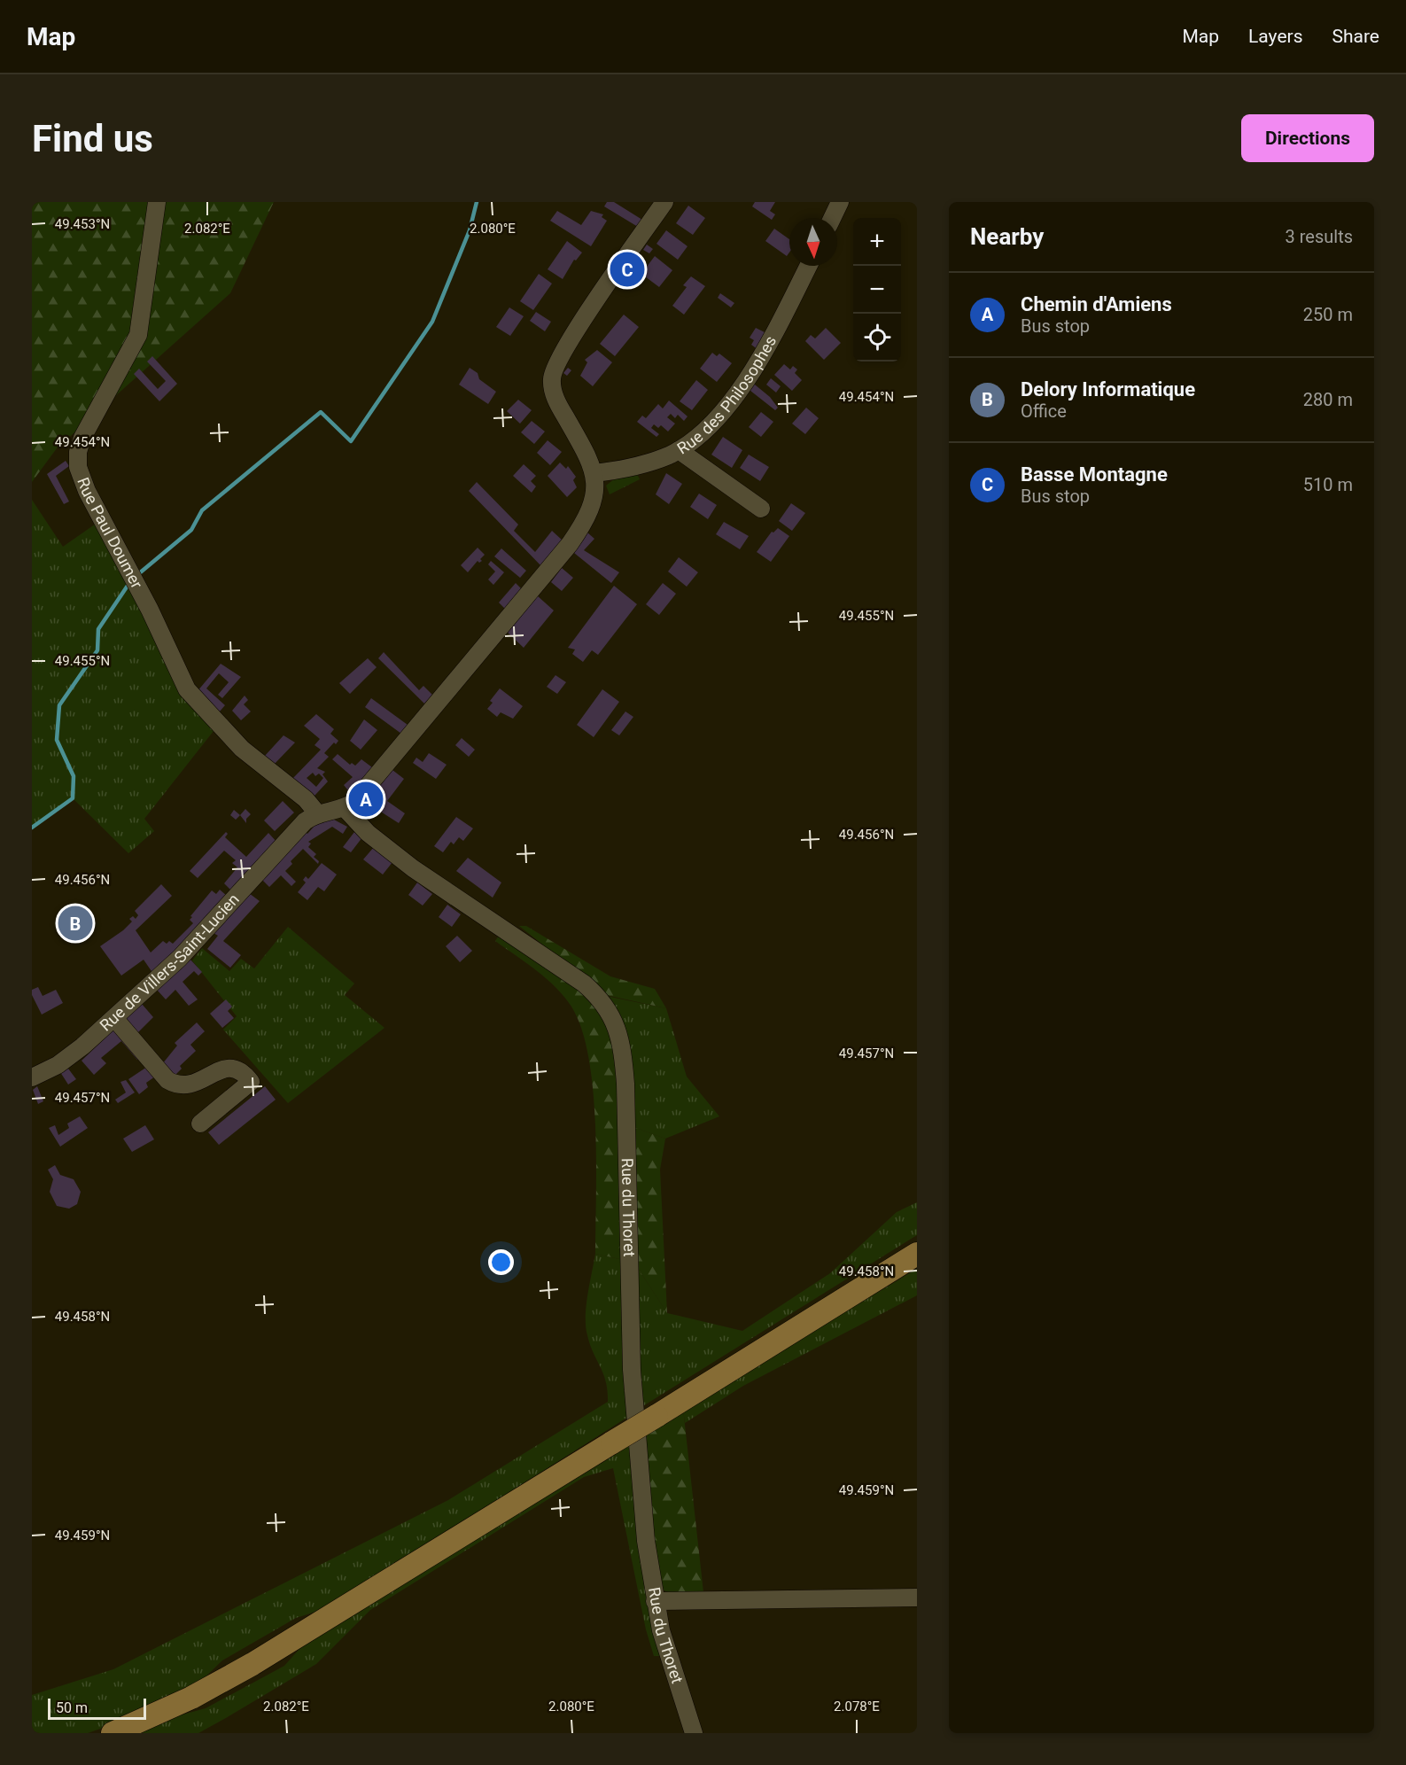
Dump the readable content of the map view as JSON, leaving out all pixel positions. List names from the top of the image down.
{
  "streets": {
    "street": [
      "Rue des Philosophes",
      "Rue Paul Doumer",
      "Rue de Villers-Saint-Lucien",
      "Rue du Thoret"
    ]
  },
  "crossings": [
    ["Rue des Philosophes", "Rue de Villers-Saint-Lucien"],
    ["Rue Paul Doumer", "Rue de Villers-Saint-Lucien"],
    ["Rue de Villers-Saint-Lucien", "Rue du Thoret"]
  ],
  "scale_bar": "50 m",
  "north": "bottom",
  "page": {
    "header": "Map",
    "nav": ["Map", "Layers", "Share"],
    "buttons": "Directions",
    "title": "Find us",
    "heading": ["Nearby", "3 results"],
    "map_buttons": ["+", "−"],
    "pins": ["C", "A", "B"],
    "list": [
      {
        "mark": "A",
        "name": "Chemin d'Amiens",
        "note": "Bus stop",
        "value": "250 m"
      },
      {
        "mark": "B",
        "name": "Delory Informatique",
        "note": "Office",
        "value": "280 m"
      },
      {
        "mark": "C",
        "name": "Basse Montagne",
        "note": "Bus stop",
        "value": "510 m"
      }
    ],
    "scale": "50 m"
  },
  "coordinates": [
    "49.453°N",
    "2.082°E",
    "2.080°E",
    "49.454°N",
    "49.455°N",
    "49.456°N",
    "49.457°N",
    "49.458°N",
    "49.459°N",
    "2.078°E"
  ]
}
